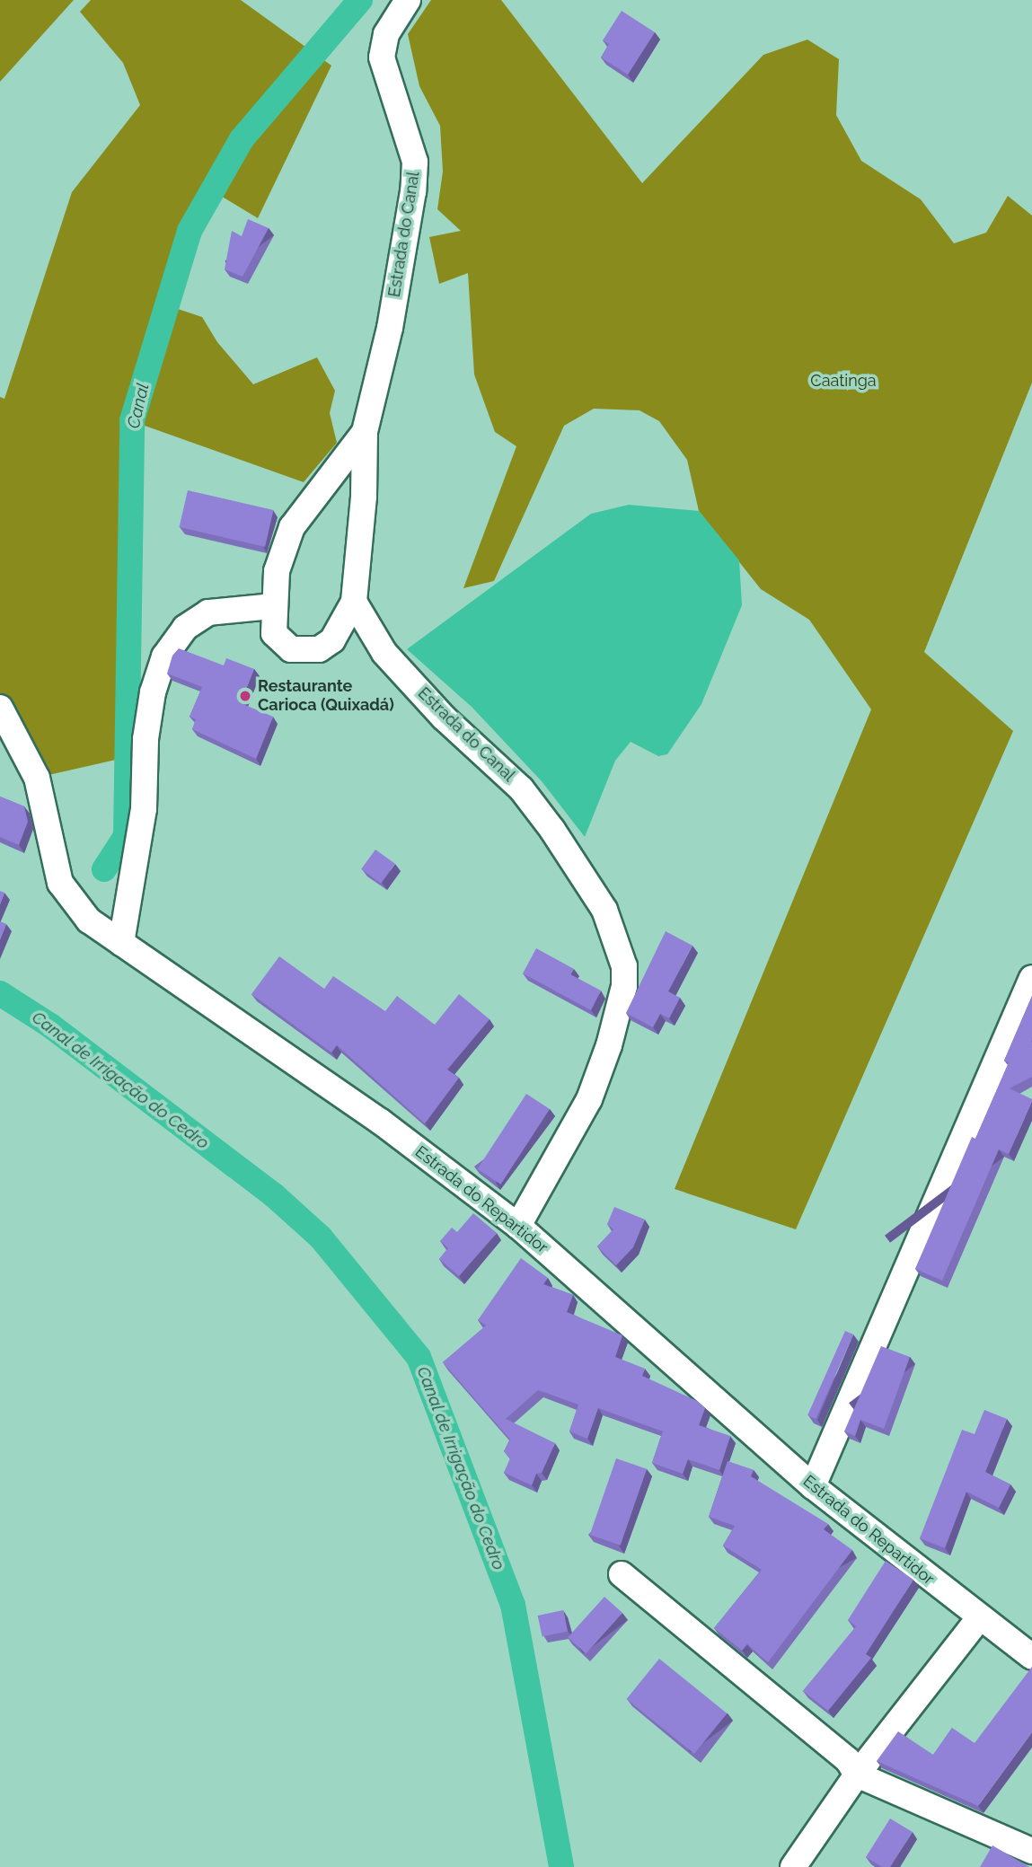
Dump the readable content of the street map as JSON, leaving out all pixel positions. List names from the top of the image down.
{
  "streets": {
    "street": ["Estrada do Canal", "Estrada do Repartidor"]
  },
  "crossings": [
    ["Estrada do Canal", "Estrada do Repartidor"]
  ],
  "water": ["Canal", "Canal de Irrigação do Cedro"],
  "parks": ["Caatinga"],
  "places": ["Restaurante Carioca (Quixadá)"]
}
